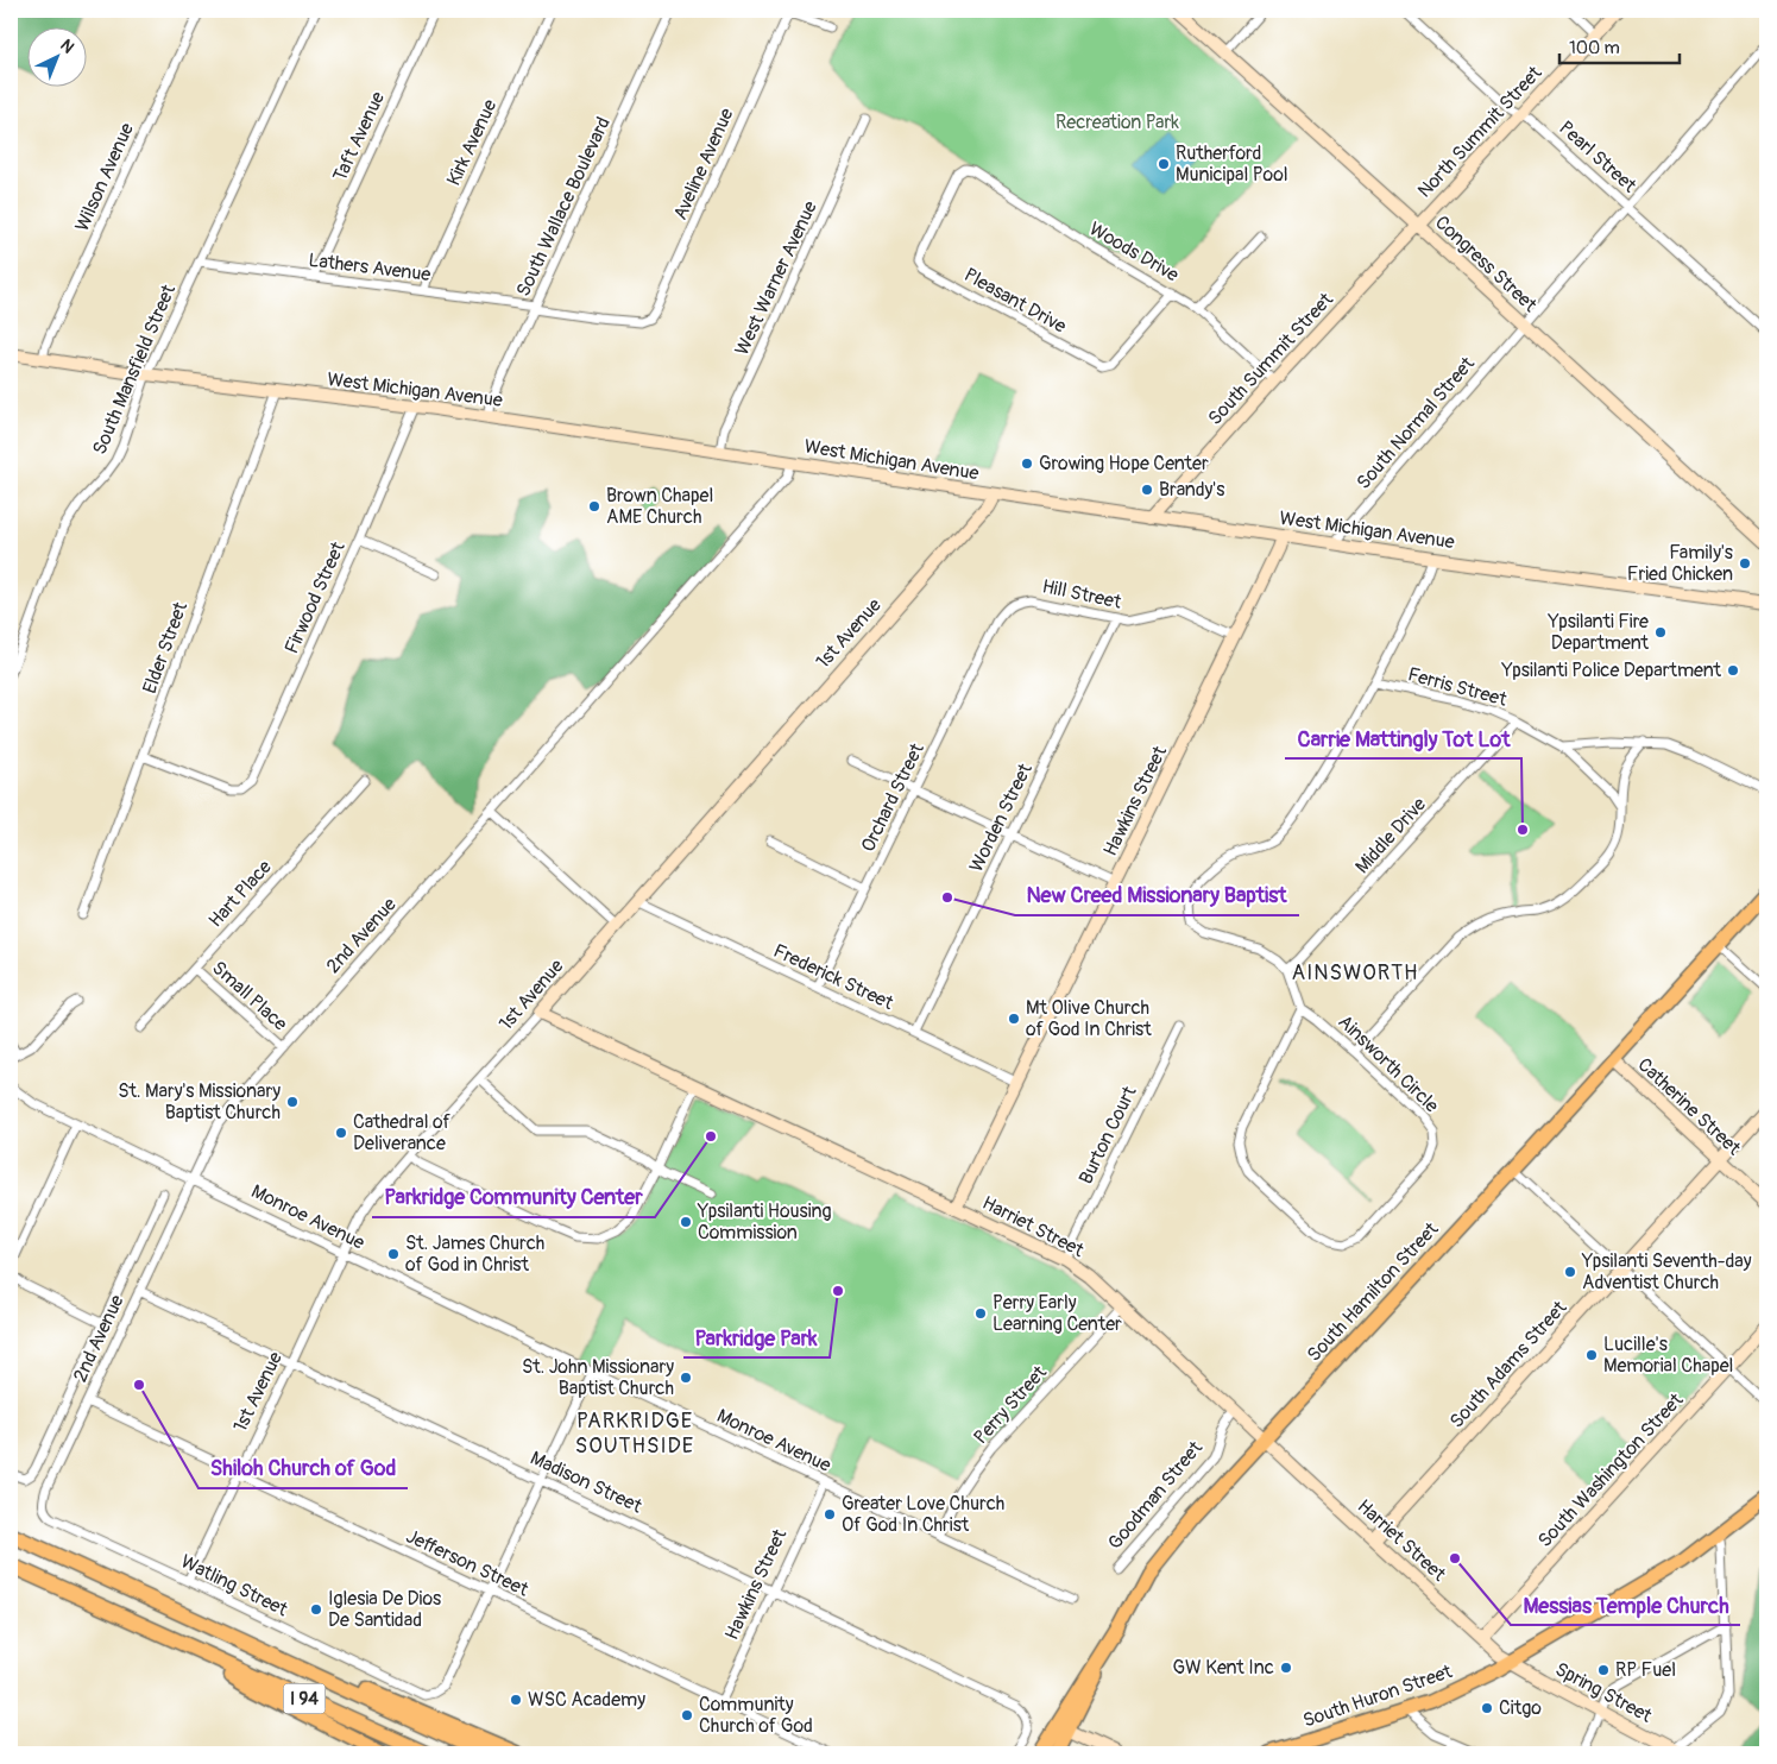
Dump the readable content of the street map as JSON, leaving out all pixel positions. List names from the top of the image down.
{
  "streets": {
    "highway": ["I 94"],
    "main road": ["South Hamilton Street", "South Huron Street"],
    "street": [
      "North Summit Street",
      "Taft Avenue",
      "Kirk Avenue",
      "Pearl Street",
      "Aveline Avenue",
      "Wilson Avenue",
      "South Wallace Boulevard",
      "Woods Drive",
      "Congress Street",
      "Lathers Avenue",
      "West Warner Avenue",
      "Pleasant Drive",
      "South Summit Street",
      "South Mansfield Street",
      "West Michigan Avenue",
      "South Normal Street",
      "Hill Street",
      "Firwood Street",
      "1st Avenue",
      "Elder Street",
      "Ferris Street",
      "Orchard Street",
      "Hawkins Street",
      "Worden Street",
      "Middle Drive",
      "Hart Place",
      "2nd Avenue",
      "Frederick Street",
      "Small Place",
      "Ainsworth Circle",
      "Catherine Street",
      "Burton Court",
      "Monroe Avenue",
      "Harriet Street",
      "South Adams Street",
      "Perry Street",
      "South Washington Street",
      "Madison Street",
      "Goodman Street",
      "Jefferson Street",
      "Watling Street",
      "Spring Street"
    ]
  },
  "crossings": [
    ["North Summit Street", "Pearl Street"],
    ["North Summit Street", "Congress Street"],
    ["North Summit Street", "South Summit Street"],
    ["Taft Avenue", "Lathers Avenue"],
    ["Kirk Avenue", "Lathers Avenue"],
    ["Pearl Street", "South Normal Street"],
    ["Aveline Avenue", "Lathers Avenue"],
    ["Wilson Avenue", "West Michigan Avenue"],
    ["South Wallace Boulevard", "Lathers Avenue"],
    ["South Wallace Boulevard", "West Michigan Avenue"],
    ["Woods Drive", "Pleasant Drive"],
    ["Woods Drive", "South Summit Street"],
    ["Congress Street", "South Summit Street"],
    ["Congress Street", "South Normal Street"],
    ["Lathers Avenue", "South Mansfield Street"],
    ["West Warner Avenue", "West Michigan Avenue"],
    ["South Summit Street", "West Michigan Avenue"],
    ["South Mansfield Street", "West Michigan Avenue"],
    ["West Michigan Avenue", "South Normal Street"],
    ["West Michigan Avenue", "Firwood Street"],
    ["West Michigan Avenue", "1st Avenue"],
    ["West Michigan Avenue", "Elder Street"],
    ["West Michigan Avenue", "Hawkins Street"],
    ["West Michigan Avenue", "2nd Avenue"],
    ["Hill Street", "Orchard Street"],
    ["Hill Street", "Hawkins Street"],
    ["Hill Street", "Worden Street"],
    ["Firwood Street", "Elder Street"],
    ["1st Avenue", "Frederick Street"],
    ["1st Avenue", "Monroe Avenue"],
    ["1st Avenue", "Harriet Street"],
    ["1st Avenue", "Madison Street"],
    ["1st Avenue", "Jefferson Street"],
    ["1st Avenue", "Watling Street"],
    ["Ferris Street", "Middle Drive"],
    ["Orchard Street", "Frederick Street"],
    ["Hawkins Street", "Frederick Street"],
    ["Hawkins Street", "Monroe Avenue"],
    ["Hawkins Street", "Harriet Street"],
    ["Hawkins Street", "Madison Street"],
    ["Hawkins Street", "Jefferson Street"],
    ["Worden Street", "Frederick Street"],
    ["Hart Place", "Small Place"],
    ["2nd Avenue", "Small Place"],
    ["2nd Avenue", "Monroe Avenue"],
    ["2nd Avenue", "Madison Street"],
    ["2nd Avenue", "Jefferson Street"],
    ["2nd Avenue", "Watling Street"],
    ["Catherine Street", "South Hamilton Street"],
    ["Catherine Street", "South Adams Street"],
    ["Burton Court", "Harriet Street"],
    ["Monroe Avenue", "Perry Street"],
    ["Harriet Street", "South Hamilton Street"],
    ["Harriet Street", "South Adams Street"],
    ["Harriet Street", "Perry Street"],
    ["Harriet Street", "South Washington Street"],
    ["Harriet Street", "Goodman Street"],
    ["Harriet Street", "Spring Street"],
    ["Harriet Street", "South Huron Street"],
    ["Jefferson Street", "Watling Street"],
    ["Spring Street", "South Huron Street"]
  ],
  "districts": ["AINSWORTH", "PARKRIDGE SOUTHSIDE"],
  "parks": ["Recreation Park"],
  "places": [
    "Rutherford Municipal Pool",
    "Growing Hope Center",
    "Brandy's",
    "Brown Chapel AME Church",
    "Family's Fried Chicken",
    "Ypsilanti Fire Department",
    "Ypsilanti Police Department",
    "Carrie Mattingly Tot Lot",
    "New Creed Missionary Baptist",
    "Mt Olive Church of God In Christ",
    "St. Mary's Missionary Baptist Church",
    "Cathedral of Deliverance",
    "Parkridge Community Center",
    "Ypsilanti Housing Commission",
    "St. James Church of God in Christ",
    "Ypsilanti Seventh-day Adventist Church",
    "Parkridge Park",
    "Perry Early Learning Center",
    "Lucille's Memorial Chapel",
    "St. John Missionary Baptist Church",
    "Shiloh Church of God",
    "Greater Love Church Of God In Christ",
    "Messias Temple Church",
    "Iglesia De Dios De Santidad",
    "GW Kent Inc",
    "RP Fuel",
    "WSC Academy",
    "Citgo",
    "Community Church of God"
  ],
  "scale_bar": "100 m",
  "north": "top right"
}
